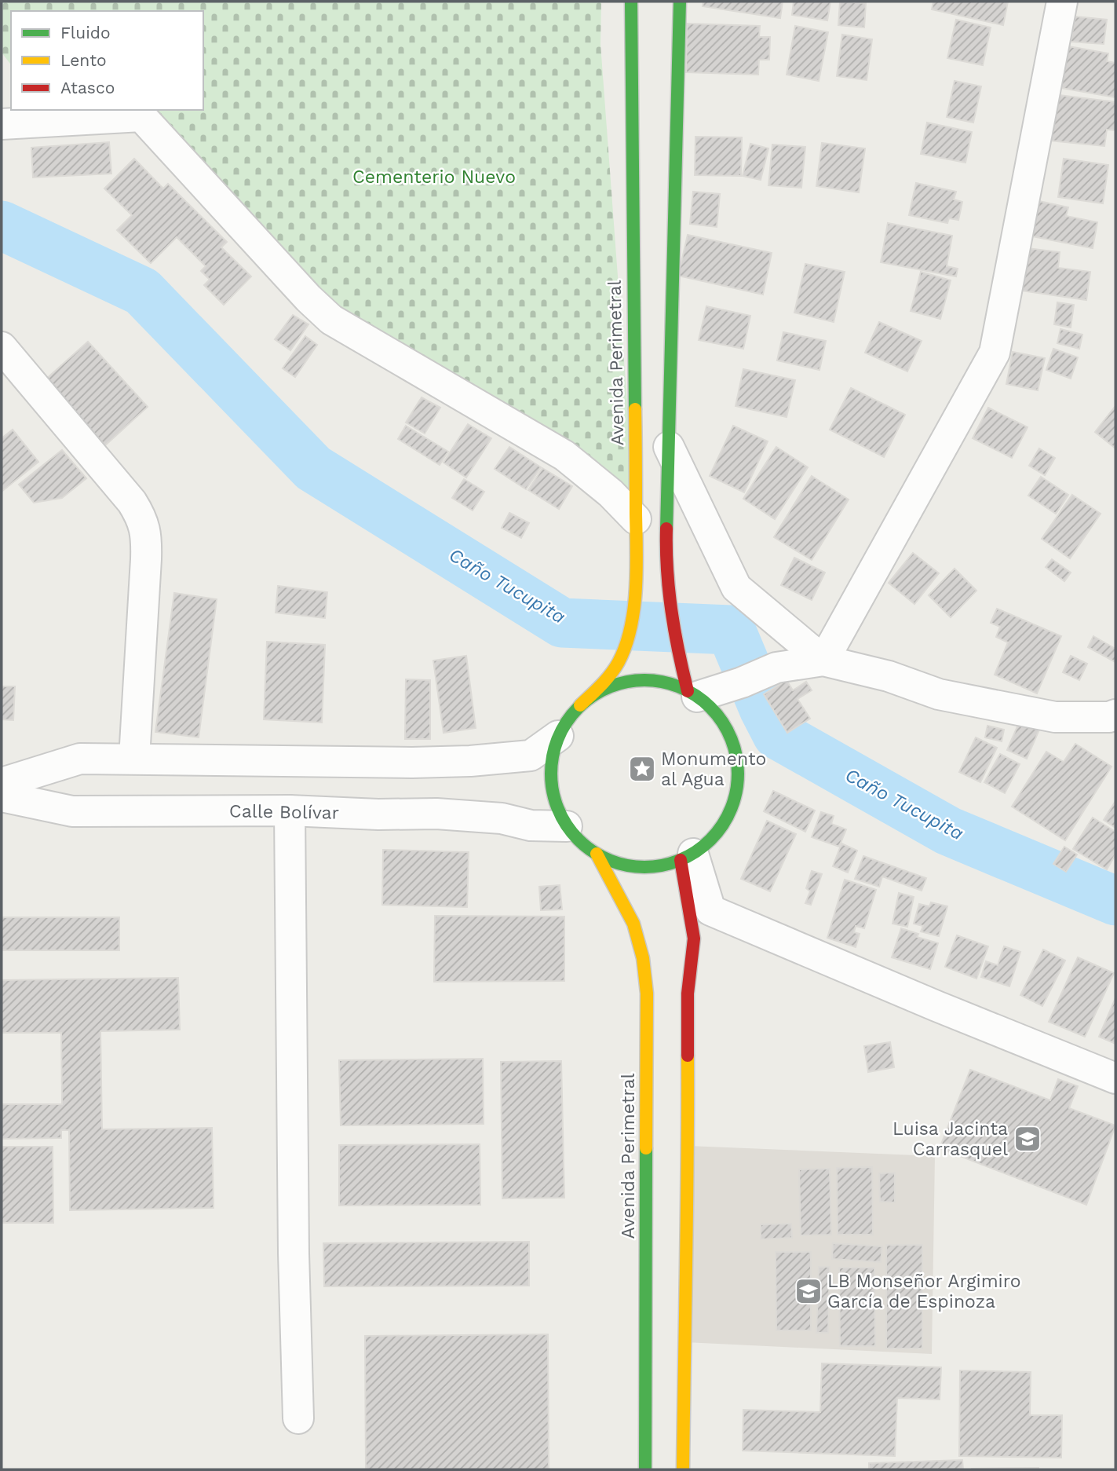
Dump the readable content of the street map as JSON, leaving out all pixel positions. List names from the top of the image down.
{
  "streets": {
    "street": ["Avenida Perimetral", "Calle Bolívar"]
  },
  "crossings": [
    ["Avenida Perimetral", "Calle Bolívar"]
  ],
  "water": ["Caño Tucupita"],
  "parks": ["Cementerio Nuevo"],
  "places": {
    "place": ["Monumento al Agua"],
    "school or university": ["Luisa Jacinta Carrasquel", "LB Monseñor Argimiro García de Espinoza"]
  },
  "legend": ["Fluido", "Lento", "Atasco"]
}
